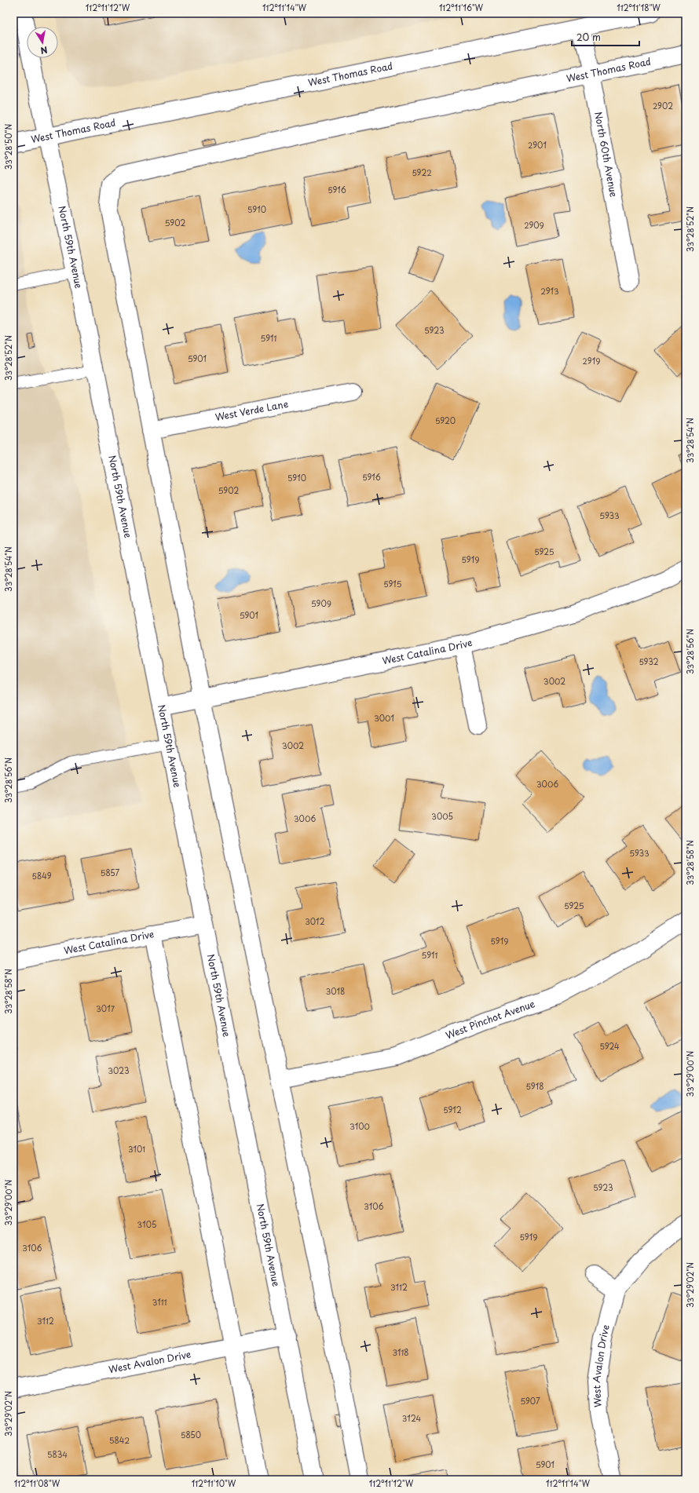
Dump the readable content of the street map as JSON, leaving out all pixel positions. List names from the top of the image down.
{
  "streets": {
    "street": [
      "West Thomas Road",
      "North 60th Avenue",
      "North 59th Avenue",
      "West Verde Lane",
      "West Catalina Drive",
      "West Pinchot Avenue",
      "West Avalon Drive"
    ]
  },
  "crossings": [
    ["West Thomas Road", "North 60th Avenue"],
    ["West Thomas Road", "North 59th Avenue"],
    ["West Thomas Road", "West Verde Lane"],
    ["North 59th Avenue", "West Catalina Drive"],
    ["North 59th Avenue", "West Avalon Drive"]
  ],
  "house_numbers": [
    "2902",
    "2901",
    "5922",
    "5916",
    "5910",
    "5902",
    "2909",
    "2913",
    "5923",
    "5911",
    "5901",
    "2919",
    "5920",
    "5916",
    "5910",
    "5902",
    "5933",
    "5925",
    "5919",
    "5915",
    "5909",
    "5901",
    "5932",
    "3002",
    "3001",
    "3002",
    "3006",
    "3005",
    "3006",
    "5933",
    "5857",
    "5849",
    "5925",
    "3012",
    "5919",
    "5911",
    "3018",
    "3017",
    "5924",
    "3023",
    "5918",
    "5912",
    "3100",
    "3101",
    "5923",
    "3106",
    "3105",
    "5919",
    "3106",
    "3112",
    "3111",
    "3112",
    "3118",
    "5907",
    "3124",
    "5850",
    "5842",
    "5834",
    "5901"
  ],
  "scale_bar": "20 m",
  "north": "bottom",
  "coordinates": [
    "112°11'12\"W",
    "112°11'14\"W",
    "112°11'16\"W",
    "112°11'18\"W",
    "33°28'50\"N",
    "33°28'52\"N",
    "33°28'54\"N",
    "33°28'56\"N",
    "33°28'58\"N",
    "33°29'00\"N",
    "33°29'02\"N",
    "112°11'08\"W",
    "112°11'10\"W"
  ]
}
